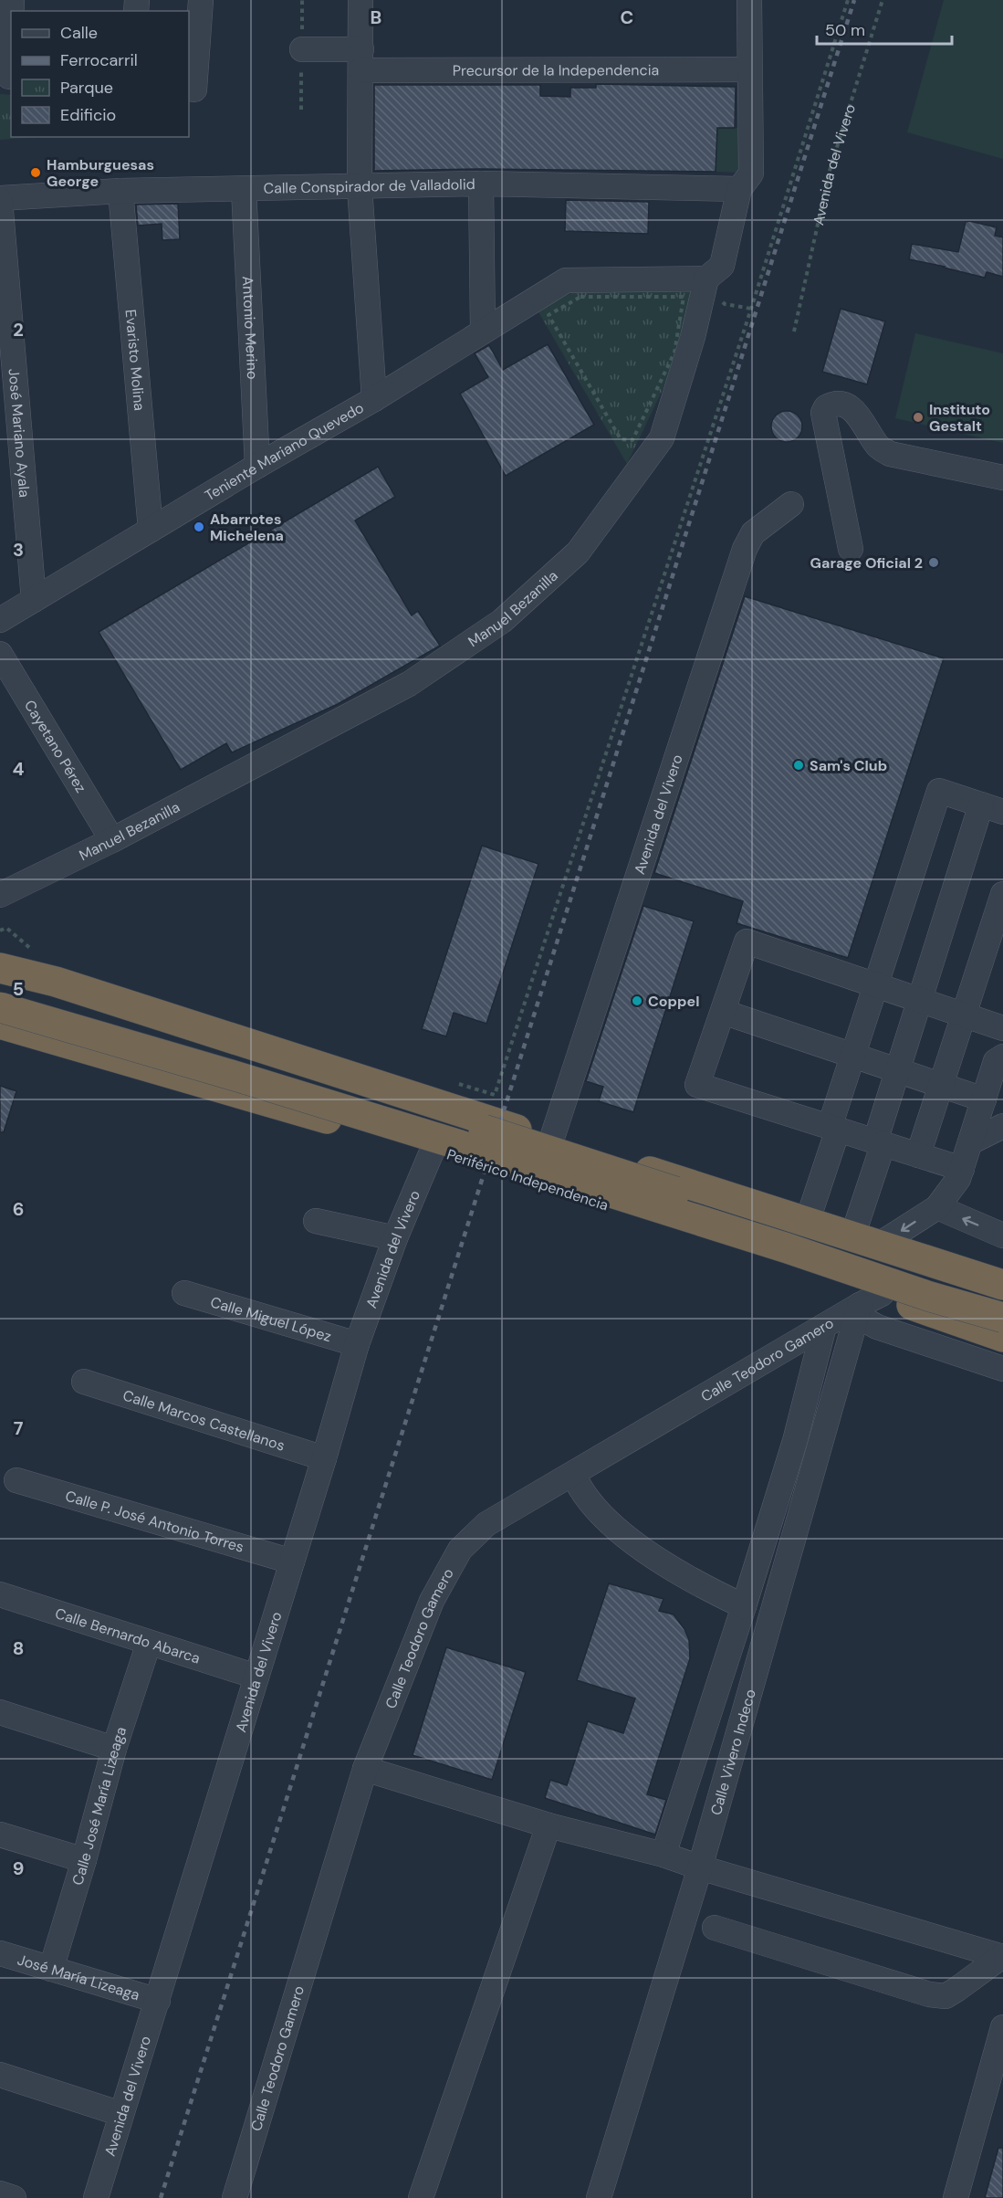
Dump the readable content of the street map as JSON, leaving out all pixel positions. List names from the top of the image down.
{
  "streets": {
    "highway": ["Periférico Independencia"],
    "street": [
      "Precursor de la Independencia",
      "Avenida del Vivero",
      "Calle Conspirador de Valladolid",
      "Antonio Merino",
      "Evaristo Molina",
      "José Mariano Ayala",
      "Teniente Mariano Quevedo",
      "Manuel Bezanilla",
      "Cayetano Pérez",
      "Calle Miguel López",
      "Calle Teodoro Gamero",
      "Calle Marcos Castellanos",
      "Calle P. José Antonio Torres",
      "Calle Bernardo Abarca",
      "Calle Vivero Indeco",
      "Calle José María Lizeaga",
      "José María Lizeaga"
    ]
  },
  "crossings": [
    ["Precursor de la Independencia", "Manuel Bezanilla"],
    ["Avenida del Vivero", "Periférico Independencia"],
    ["Avenida del Vivero", "Calle Miguel López"],
    ["Avenida del Vivero", "Calle Marcos Castellanos"],
    ["Avenida del Vivero", "Calle P. José Antonio Torres"],
    ["Avenida del Vivero", "Calle Bernardo Abarca"],
    ["Avenida del Vivero", "José María Lizeaga"],
    ["Calle Conspirador de Valladolid", "Antonio Merino"],
    ["Calle Conspirador de Valladolid", "Evaristo Molina"],
    ["Calle Conspirador de Valladolid", "José Mariano Ayala"],
    ["Calle Conspirador de Valladolid", "Manuel Bezanilla"],
    ["Antonio Merino", "Teniente Mariano Quevedo"],
    ["Evaristo Molina", "Teniente Mariano Quevedo"],
    ["José Mariano Ayala", "Teniente Mariano Quevedo"],
    ["Teniente Mariano Quevedo", "Manuel Bezanilla"],
    ["Manuel Bezanilla", "Cayetano Pérez"],
    ["Periférico Independencia", "Calle Teodoro Gamero"],
    ["Periférico Independencia", "Calle Vivero Indeco"],
    ["Calle Teodoro Gamero", "Calle Vivero Indeco"],
    ["Calle Bernardo Abarca", "Calle José María Lizeaga"],
    ["Calle José María Lizeaga", "José María Lizeaga"]
  ],
  "places": [
    "Hamburguesas George",
    "Instituto Gestalt",
    "Abarrotes Michelena",
    "Garage Oficial 2",
    "Sam's Club",
    "Coppel"
  ],
  "legend": [
    "Calle",
    "Ferrocarril",
    "Parque",
    "Edificio"
  ],
  "scale_bar": "50 m",
  "grid": {
    "columns": ["B", "C"],
    "rows": [
      "2",
      "3",
      "4",
      "5",
      "6",
      "7",
      "8",
      "9"
    ]
  }
}
